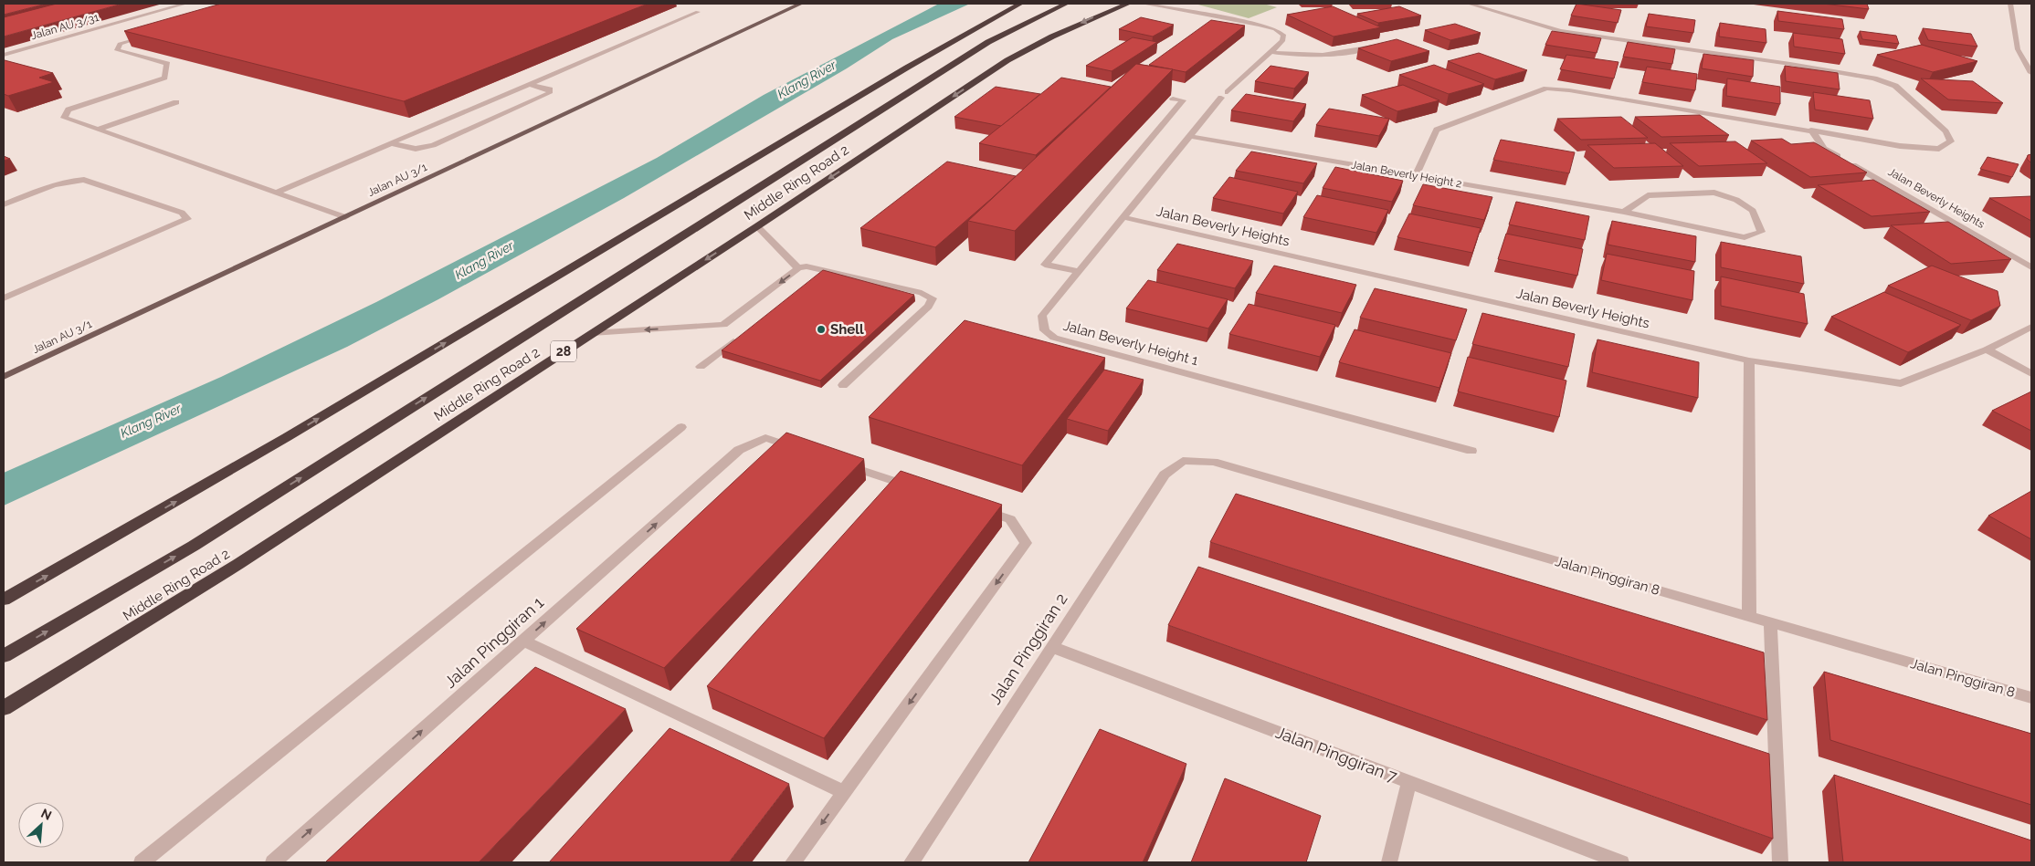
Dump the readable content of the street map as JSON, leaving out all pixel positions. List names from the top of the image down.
{
  "streets": {
    "highway": ["Middle Ring Road 2", "28"],
    "main road": ["Jalan AU 3/1"],
    "street": [
      "Jalan AU 3/31",
      "Jalan Beverly Height 2",
      "Jalan Beverly Heights",
      "Jalan Beverly Height 1",
      "Jalan Pinggiran 8",
      "Jalan Pinggiran 1",
      "Jalan Pinggiran 2",
      "Jalan Pinggiran 7"
    ]
  },
  "crossings": [
    ["Jalan Beverly Height 2", "Jalan Beverly Height 1"],
    ["Jalan Beverly Heights", "Jalan Beverly Height 1"],
    ["Jalan Pinggiran 8", "Jalan Pinggiran 2"],
    ["Jalan Pinggiran 2", "Jalan Pinggiran 7"]
  ],
  "water": ["Klang River"],
  "places": ["Shell"],
  "north": "top right"
}
